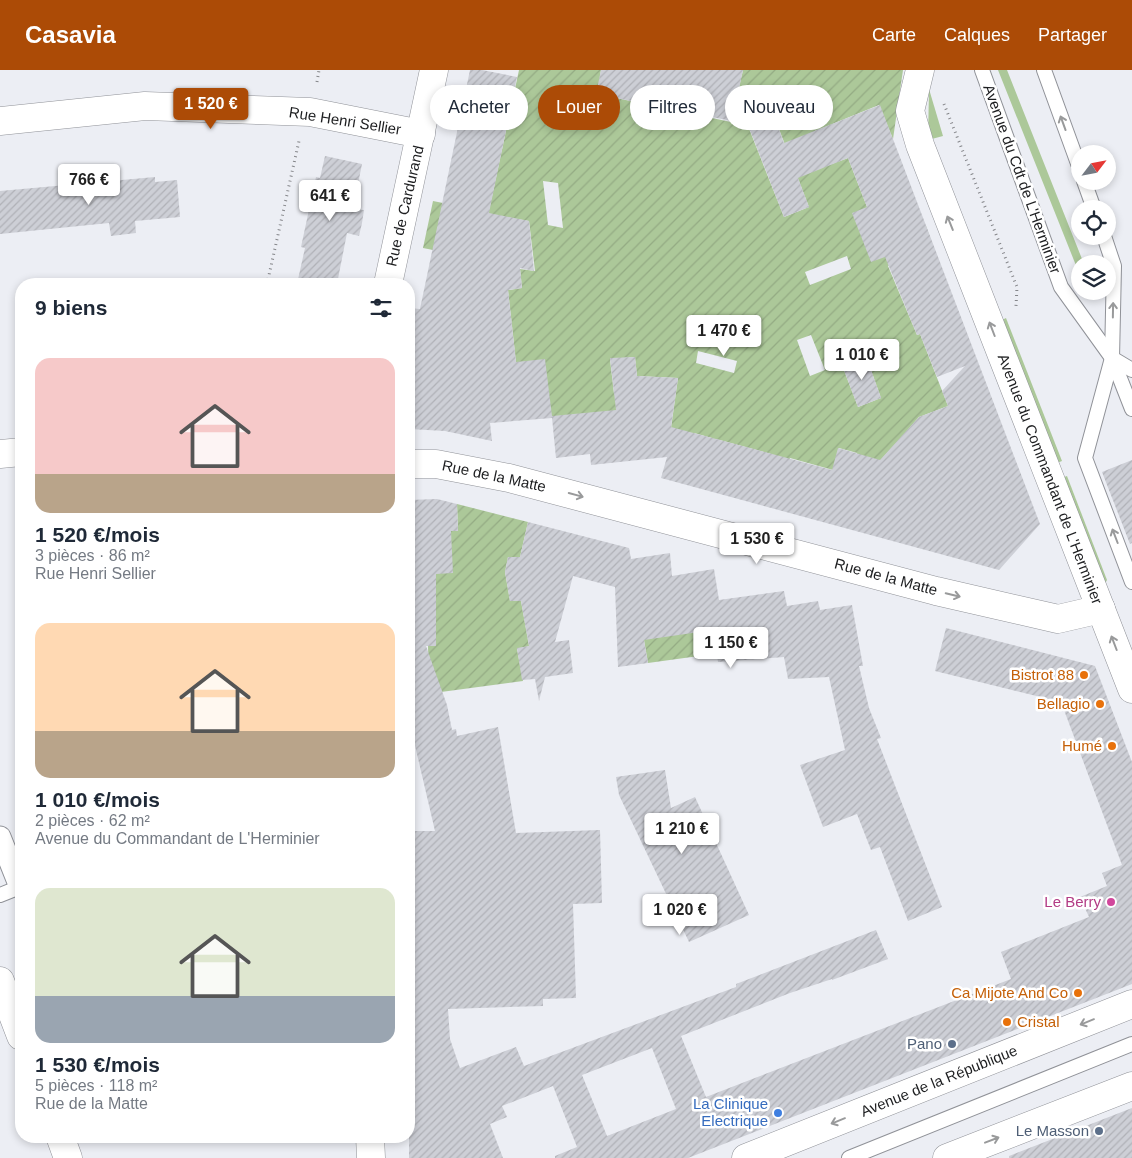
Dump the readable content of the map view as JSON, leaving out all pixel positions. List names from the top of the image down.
{
  "streets": {
    "street": [
      "Rue Henri Sellier",
      "Rue de Cardurand",
      "Rue de la Matte",
      "Avenue du Commandant de L'Herminier",
      "Avenue de la République"
    ],
    "lane": ["Avenue du Cdt de L'Herminier"]
  },
  "crossings": [
    ["Rue Henri Sellier", "Rue de Cardurand"],
    ["Rue de la Matte", "Avenue du Commandant de L'Herminier"]
  ],
  "one_way": ["Rue de la Matte", "Avenue du Commandant de L'Herminier"],
  "places": [
    "Bistrot 88",
    "Bellagio",
    "Humé",
    "Le Berry",
    "Ca Mijote And Co",
    "Cristal",
    "Pano",
    "La Clinique Electrique",
    "Le Masson"
  ],
  "north": "top right",
  "page": {
    "header": "Casavia",
    "nav": ["Carte", "Calques", "Partager"],
    "chip": [
      "Acheter",
      "Louer",
      "Filtres",
      "Nouveau"
    ],
    "price": [
      "1 520 €",
      "766 €",
      "641 €",
      "1 470 €",
      "1 010 €",
      "1 530 €",
      "1 150 €",
      "1 210 €",
      "1 020 €"
    ],
    "heading": "9 biens",
    "list": [
      {
        "name": "1 520 €/mois",
        "note": "3 pièces · 86 m² · Rue Henri Sellier"
      },
      {
        "name": "1 010 €/mois",
        "note": "2 pièces · 62 m² · Avenue du Commandant de L'Herminier"
      },
      {
        "name": "1 530 €/mois",
        "note": "5 pièces · 118 m² · Rue de la Matte"
      }
    ]
  }
}
